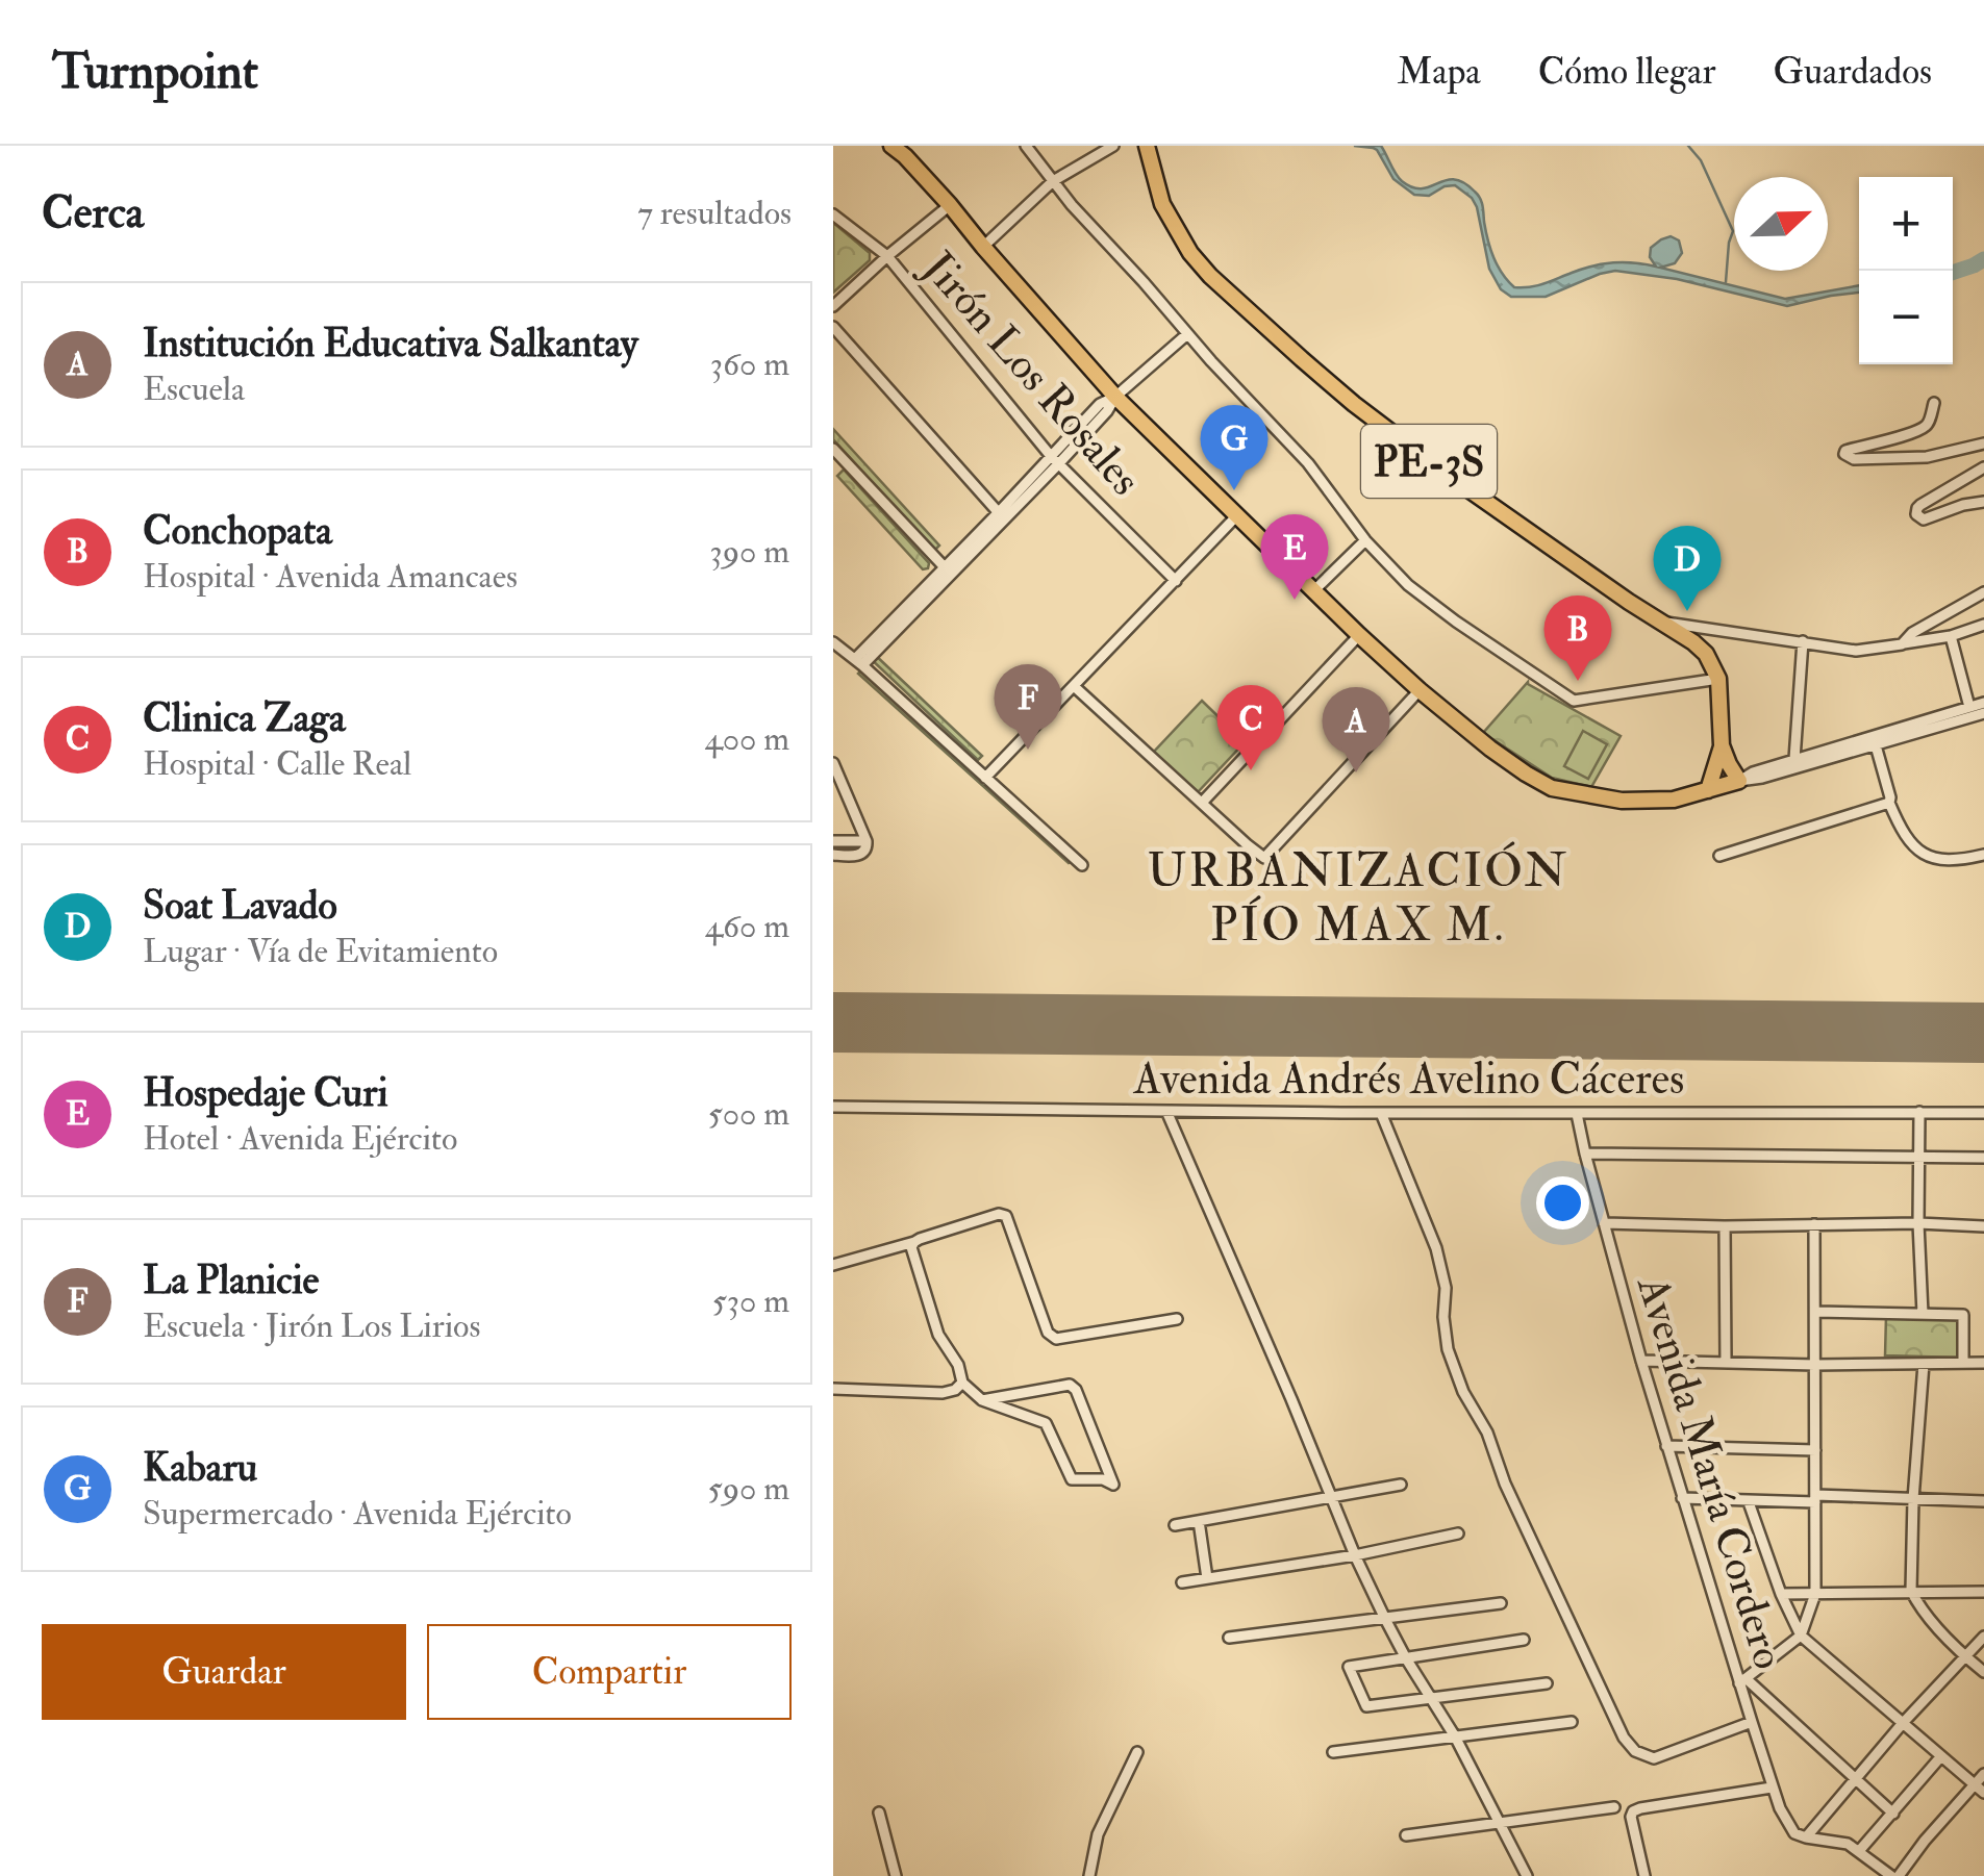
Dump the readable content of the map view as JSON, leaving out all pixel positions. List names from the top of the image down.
{
  "streets": {
    "highway": ["PE-3S"],
    "street": ["Jirón Los Rosales", "Avenida Andrés Avelino Cáceres", "Avenida María Cordero"]
  },
  "crossings": [
    ["Avenida Andrés Avelino Cáceres", "Avenida María Cordero"]
  ],
  "districts": ["URBANIZACIÓN PÍO MAX M."],
  "north": "right",
  "page": {
    "header": "Turnpoint",
    "nav": ["Mapa", "Cómo llegar", "Guardados"],
    "heading": ["Cerca", "7 resultados"],
    "map_buttons": ["+", "−"],
    "list": [
      {
        "mark": "A",
        "name": "Institución Educativa Salkantay",
        "note": "Escuela",
        "value": "360 m"
      },
      {
        "mark": "B",
        "name": "Conchopata",
        "note": "Hospital · Avenida Amancaes",
        "value": "390 m"
      },
      {
        "mark": "C",
        "name": "Clinica Zaga",
        "note": "Hospital · Calle Real",
        "value": "400 m"
      },
      {
        "mark": "D",
        "name": "Soat Lavado",
        "note": "Lugar · Vía de Evitamiento",
        "value": "460 m"
      },
      {
        "mark": "E",
        "name": "Hospedaje Curi",
        "note": "Hotel · Avenida Ejército",
        "value": "500 m"
      },
      {
        "mark": "F",
        "name": "La Planicie",
        "note": "Escuela · Jirón Los Lirios",
        "value": "530 m"
      },
      {
        "mark": "G",
        "name": "Kabaru",
        "note": "Supermercado · Avenida Ejército",
        "value": "590 m"
      }
    ],
    "pins": [
      "G",
      "E",
      "D",
      "B",
      "F",
      "C",
      "A"
    ],
    "buttons": ["Guardar", "Compartir"]
  }
}
